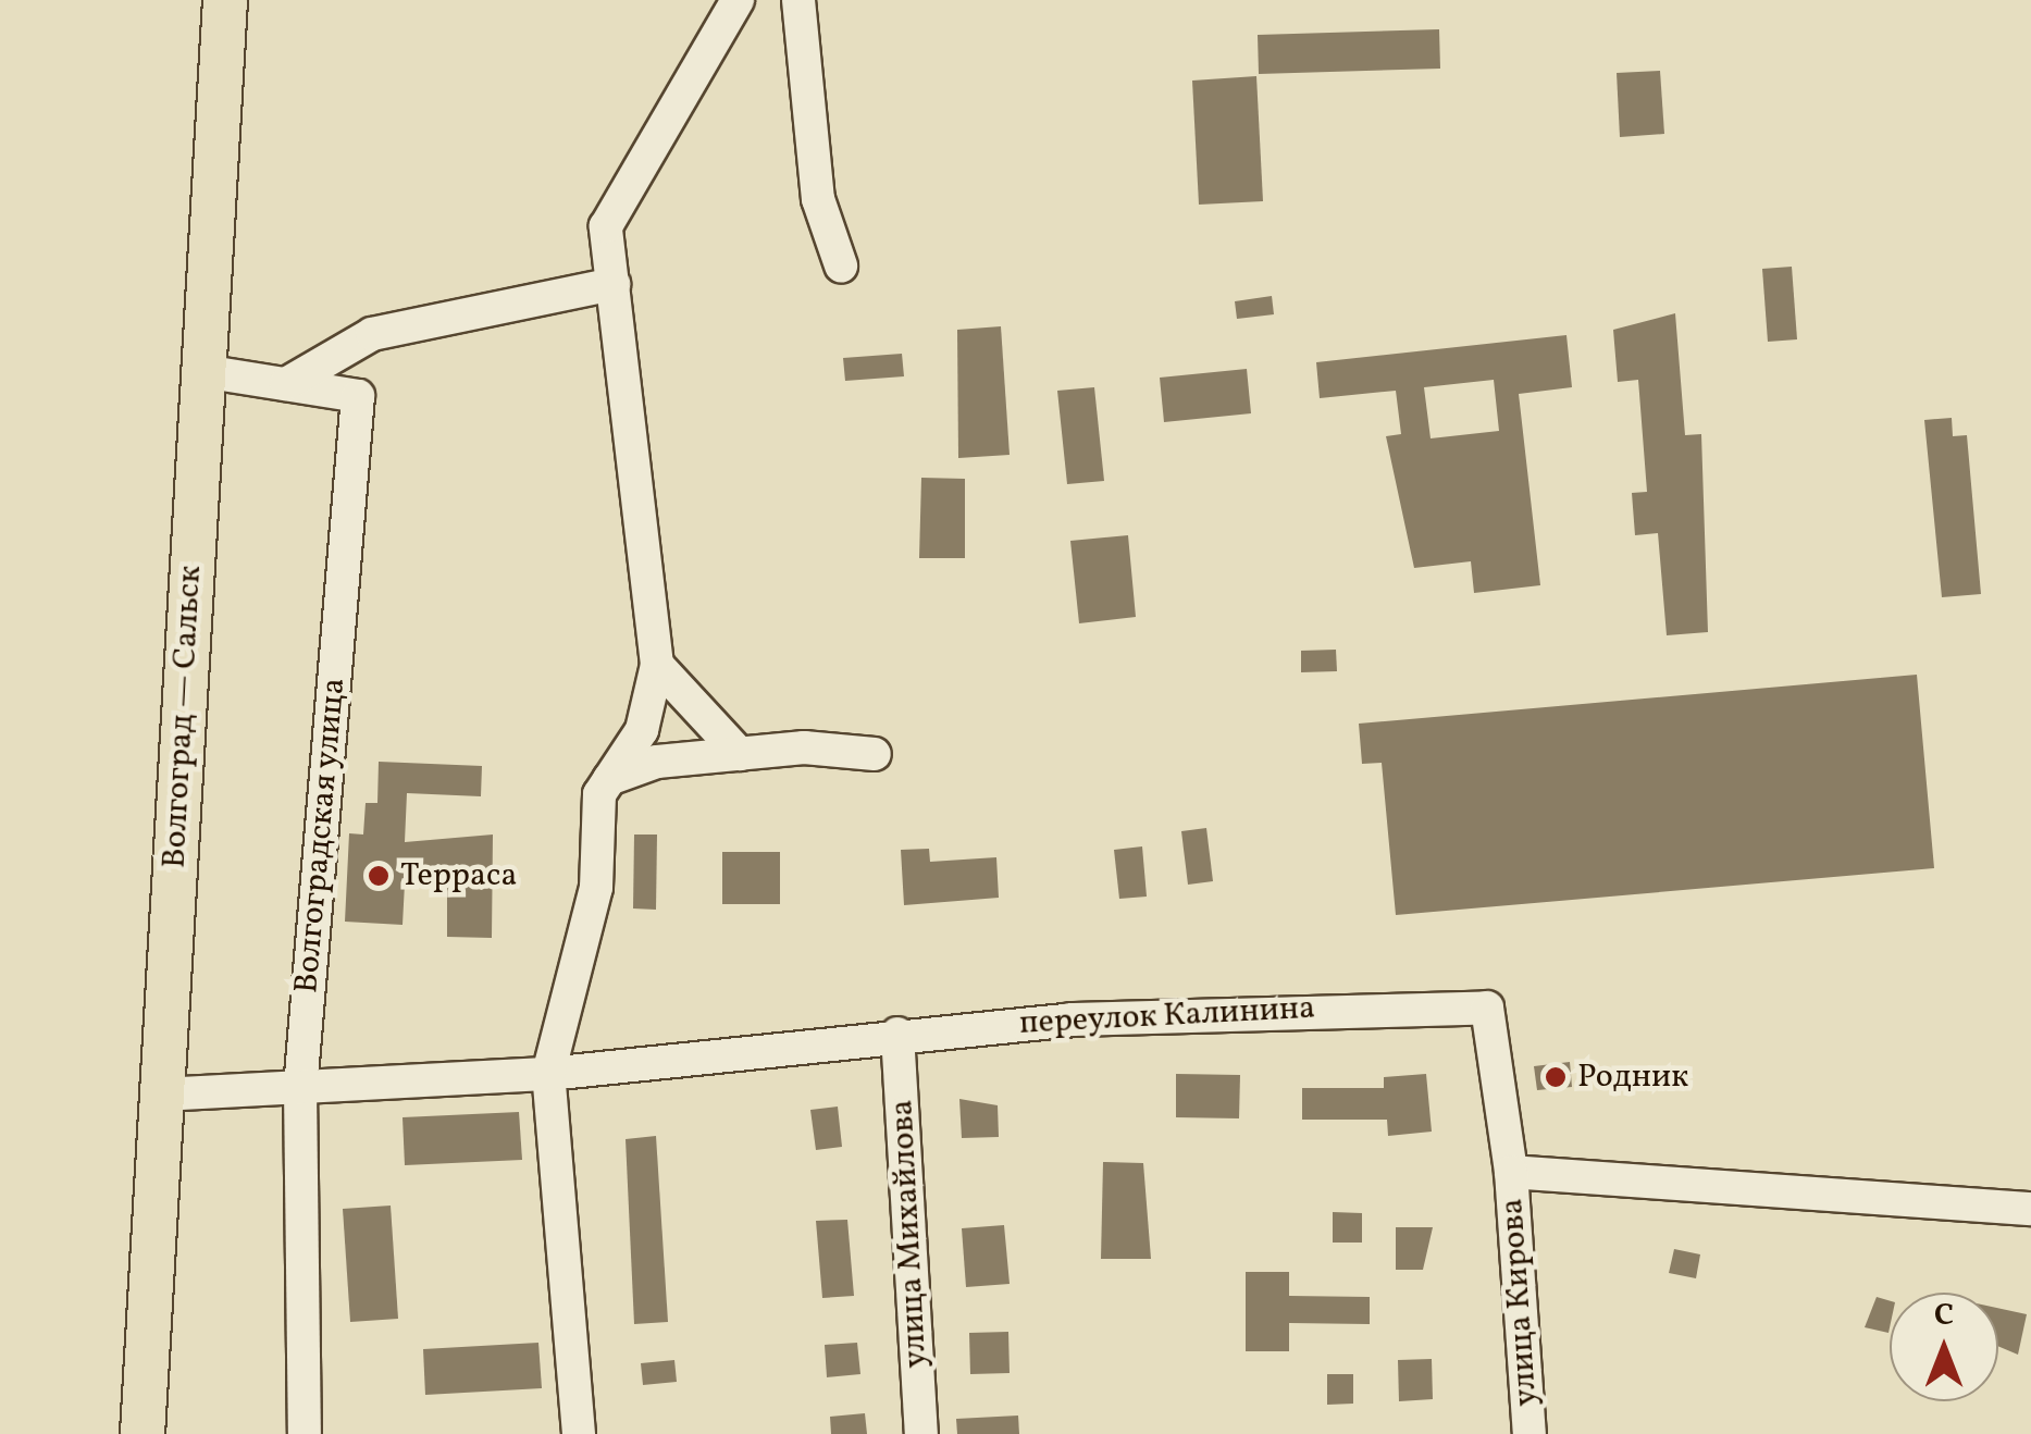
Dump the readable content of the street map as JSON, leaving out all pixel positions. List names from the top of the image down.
{
  "streets": {
    "main road": ["Волгоград — Сальск"],
    "street": [
      "Волгоградская улица",
      "переулок Калинина",
      "улица Михайлова",
      "улица Кирова"
    ]
  },
  "crossings": [
    ["Волгоград — Сальск", "Волгоградская улица"],
    ["Волгоград — Сальск", "переулок Калинина"],
    ["Волгоградская улица", "переулок Калинина"],
    ["переулок Калинина", "улица Михайлова"],
    ["переулок Калинина", "улица Кирова"]
  ],
  "places": ["Терраса", "Родник"],
  "north": "top"
}
